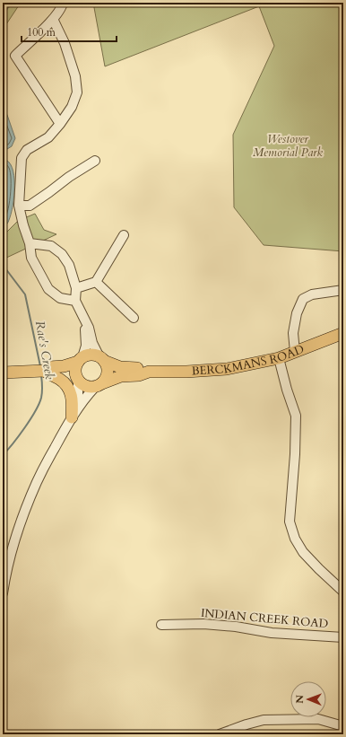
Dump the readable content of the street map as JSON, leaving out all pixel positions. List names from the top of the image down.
{
  "streets": {
    "main road": ["BERCKMANS ROAD"],
    "street": ["INDIAN CREEK ROAD"]
  },
  "water": ["Rae's Creek"],
  "parks": ["Westover Memorial Park"],
  "scale_bar": "100 m",
  "north": "left"
}
